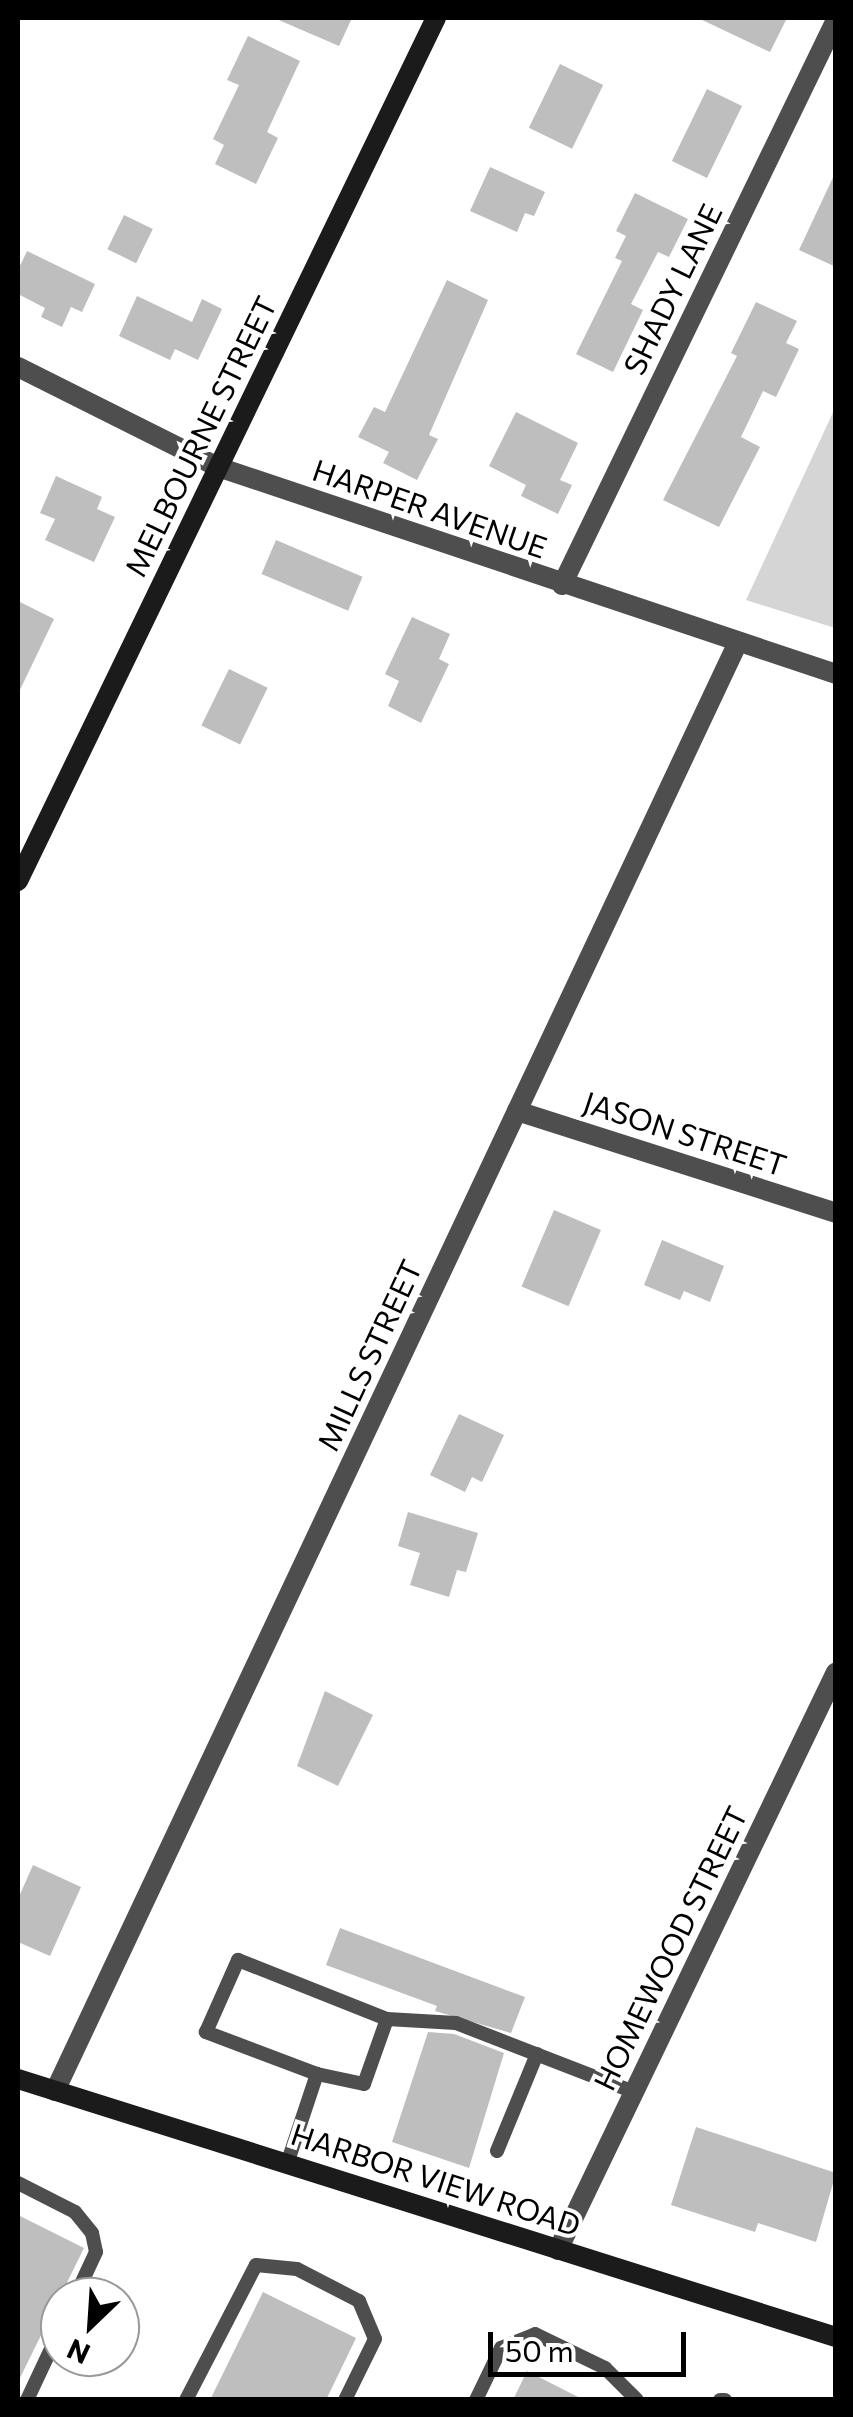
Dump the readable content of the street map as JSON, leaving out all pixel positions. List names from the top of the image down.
{
  "streets": {
    "street": [
      "SHADY LANE",
      "MELBOURNE STREET",
      "HARPER AVENUE",
      "JASON STREET",
      "MILLS STREET",
      "HOMEWOOD STREET",
      "HARBOR VIEW ROAD"
    ]
  },
  "crossings": [
    ["SHADY LANE", "HARPER AVENUE"],
    ["MELBOURNE STREET", "HARPER AVENUE"],
    ["HARPER AVENUE", "MILLS STREET"],
    ["JASON STREET", "MILLS STREET"],
    ["MILLS STREET", "HARBOR VIEW ROAD"],
    ["HOMEWOOD STREET", "HARBOR VIEW ROAD"]
  ],
  "scale_bar": "50 m",
  "north": "bottom left"
}
